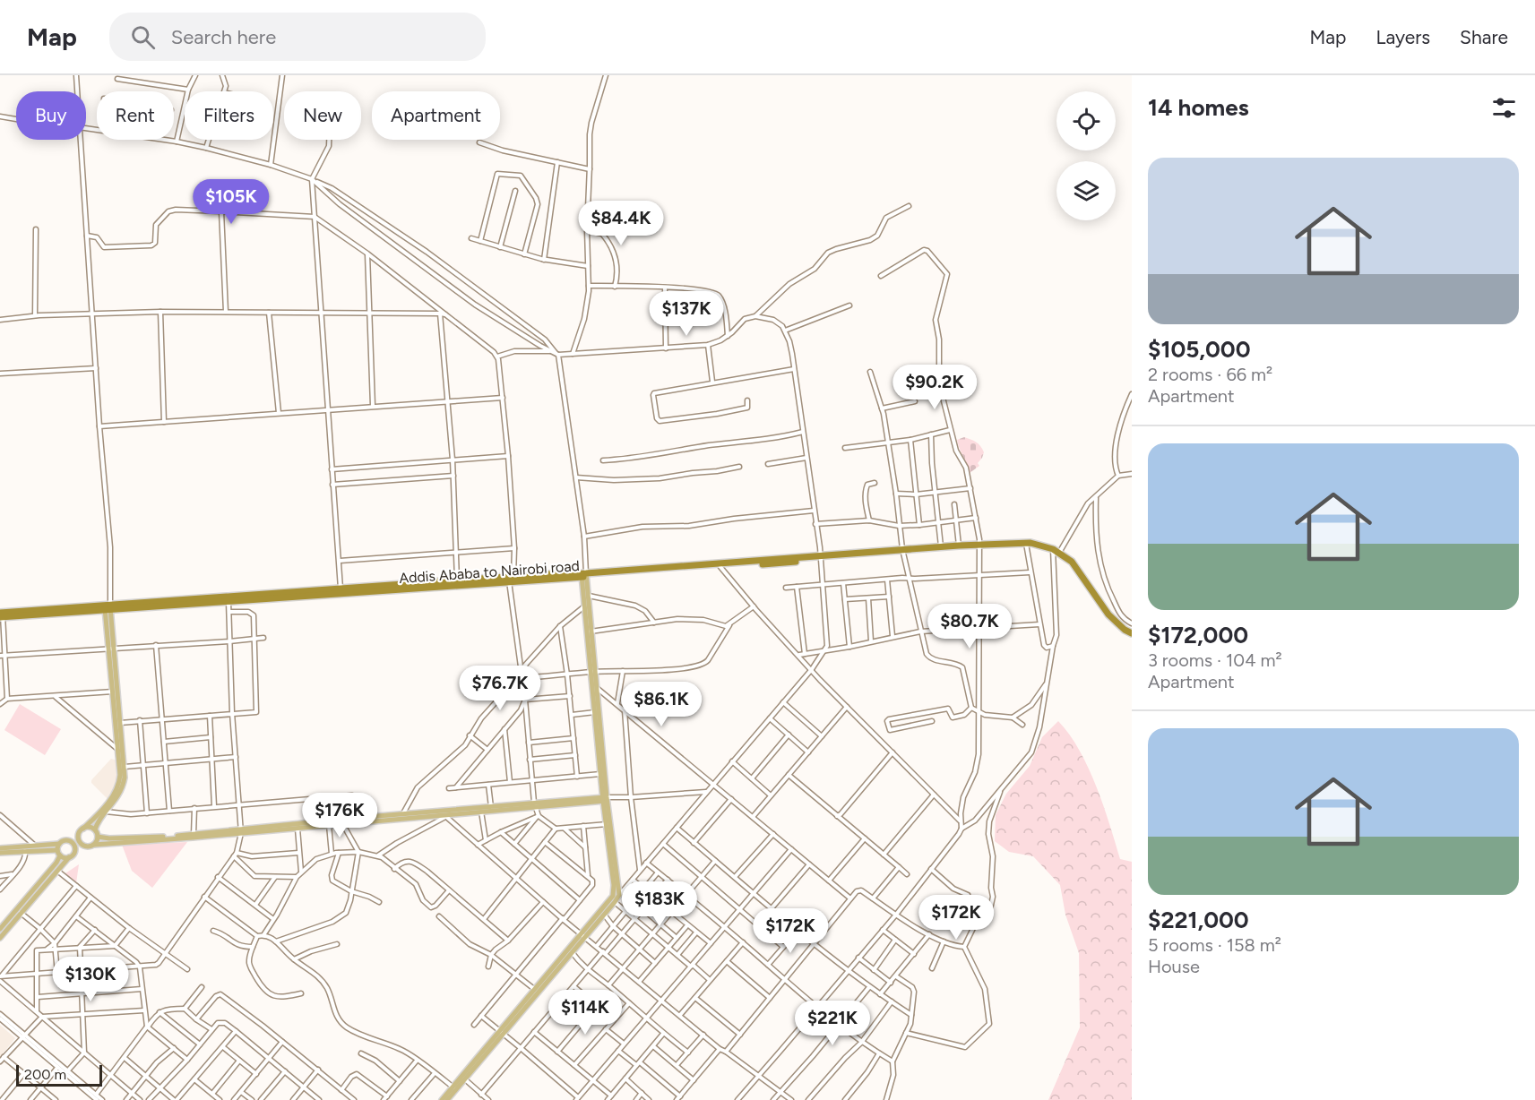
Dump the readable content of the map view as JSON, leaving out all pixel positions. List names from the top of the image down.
{
  "streets": {
    "highway": ["Addis Ababa to Nairobi road"]
  },
  "scale_bar": "200 m",
  "page": {
    "header": "Map",
    "search": "Search here",
    "nav": ["Map", "Layers", "Share"],
    "heading": "14 homes",
    "chip": [
      "Buy",
      "Rent",
      "Filters",
      "New",
      "Apartment"
    ],
    "list": [
      {
        "name": "$105,000",
        "note": "2 rooms · 66 m² · Apartment"
      },
      {
        "name": "$172,000",
        "note": "3 rooms · 104 m² · Apartment"
      },
      {
        "name": "$221,000",
        "note": "5 rooms · 158 m² · House"
      }
    ],
    "price": [
      "$105K",
      "$84.4K",
      "$137K",
      "$90.2K",
      "$80.7K",
      "$76.7K",
      "$86.1K",
      "$176K",
      "$183K",
      "$172K",
      "$172K",
      "$130K",
      "$114K",
      "$221K"
    ],
    "scale": "200 m"
  }
}
